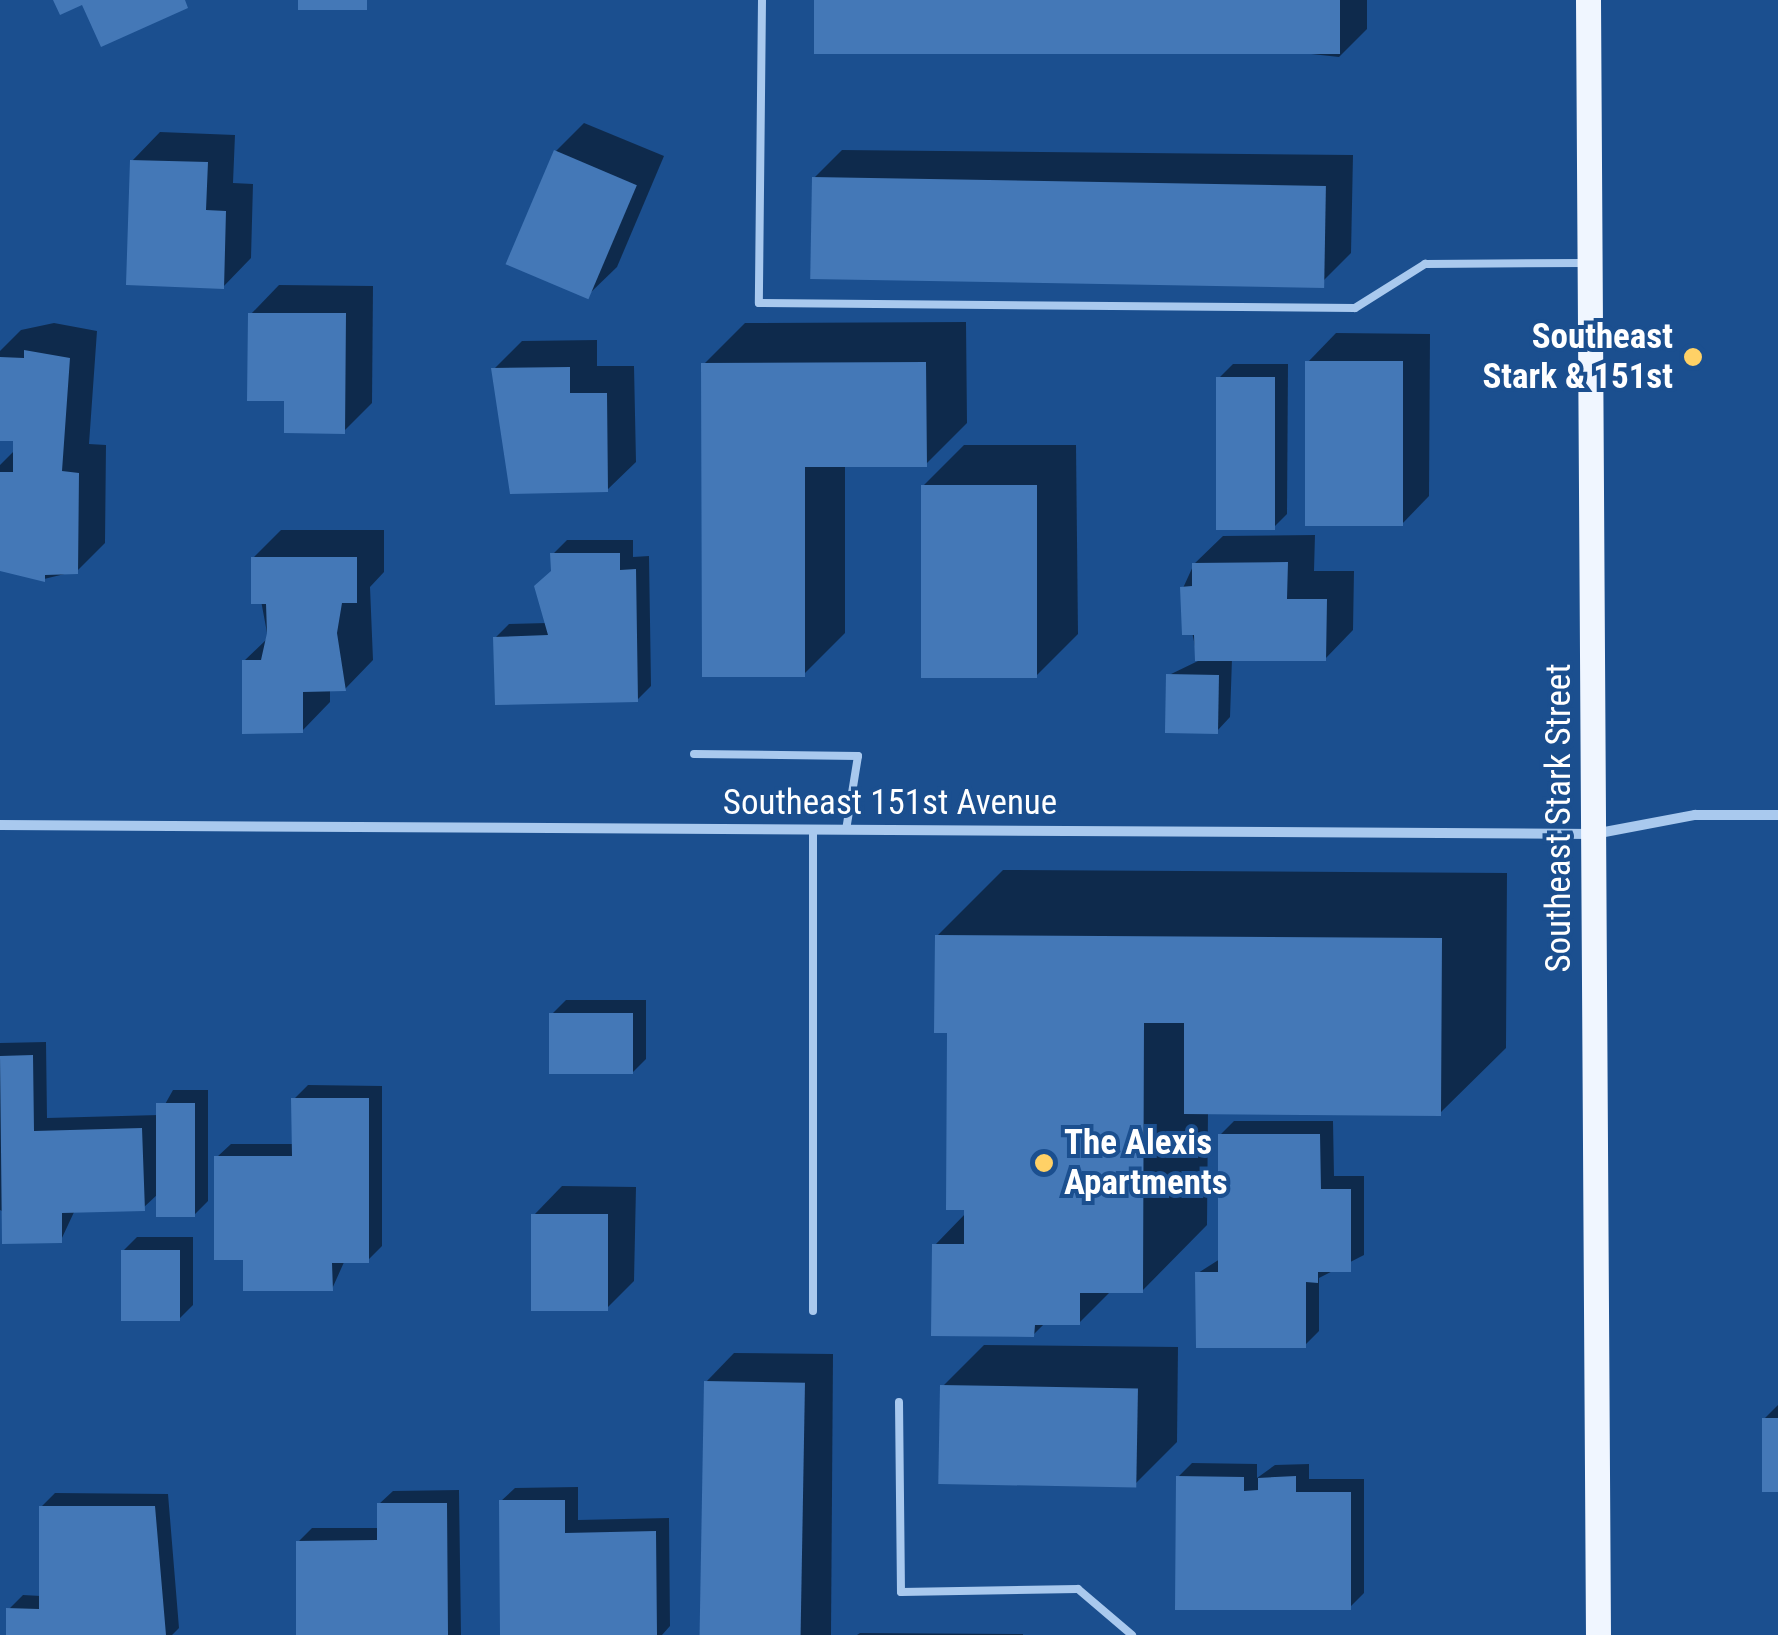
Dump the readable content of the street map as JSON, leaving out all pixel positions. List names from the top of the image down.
{
  "streets": {
    "main road": ["Southeast Stark Street"],
    "street": ["Southeast 151st Avenue"]
  },
  "crossings": [
    ["Southeast 151st Avenue", "Southeast Stark Street"]
  ],
  "places": ["Southeast Stark & 151st", "The Alexis Apartments"]
}
